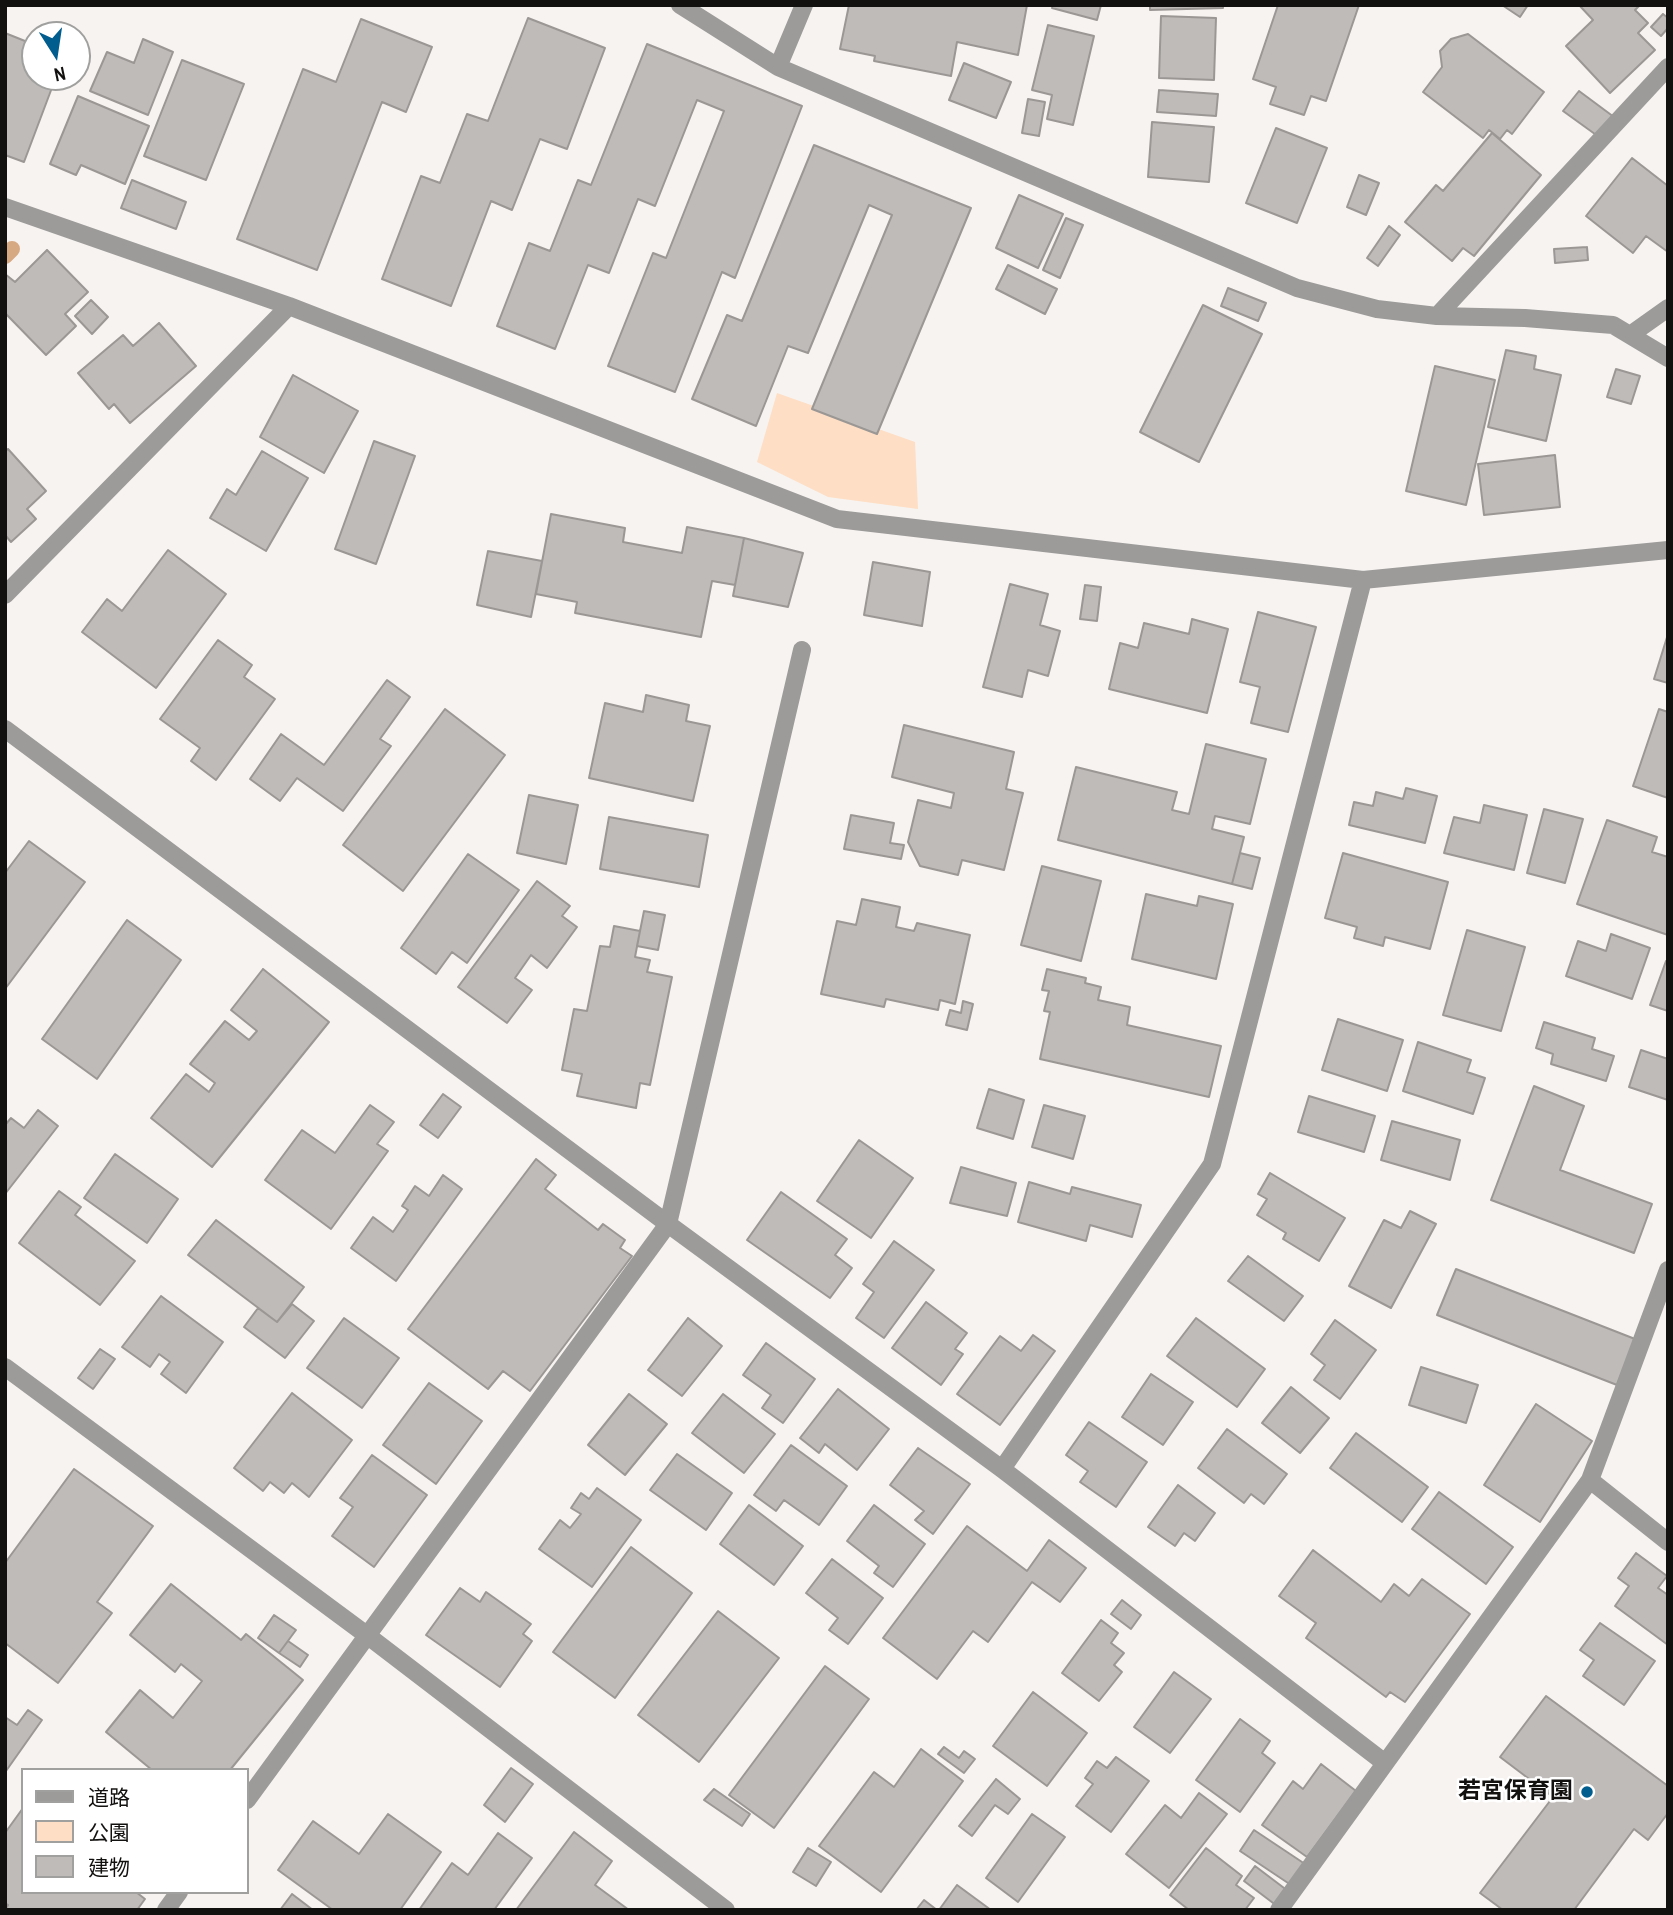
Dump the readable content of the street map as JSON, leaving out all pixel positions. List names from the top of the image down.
{
  "places": ["若宮保育園"],
  "legend": ["道路", "公園", "建物"],
  "north": "bottom"
}
